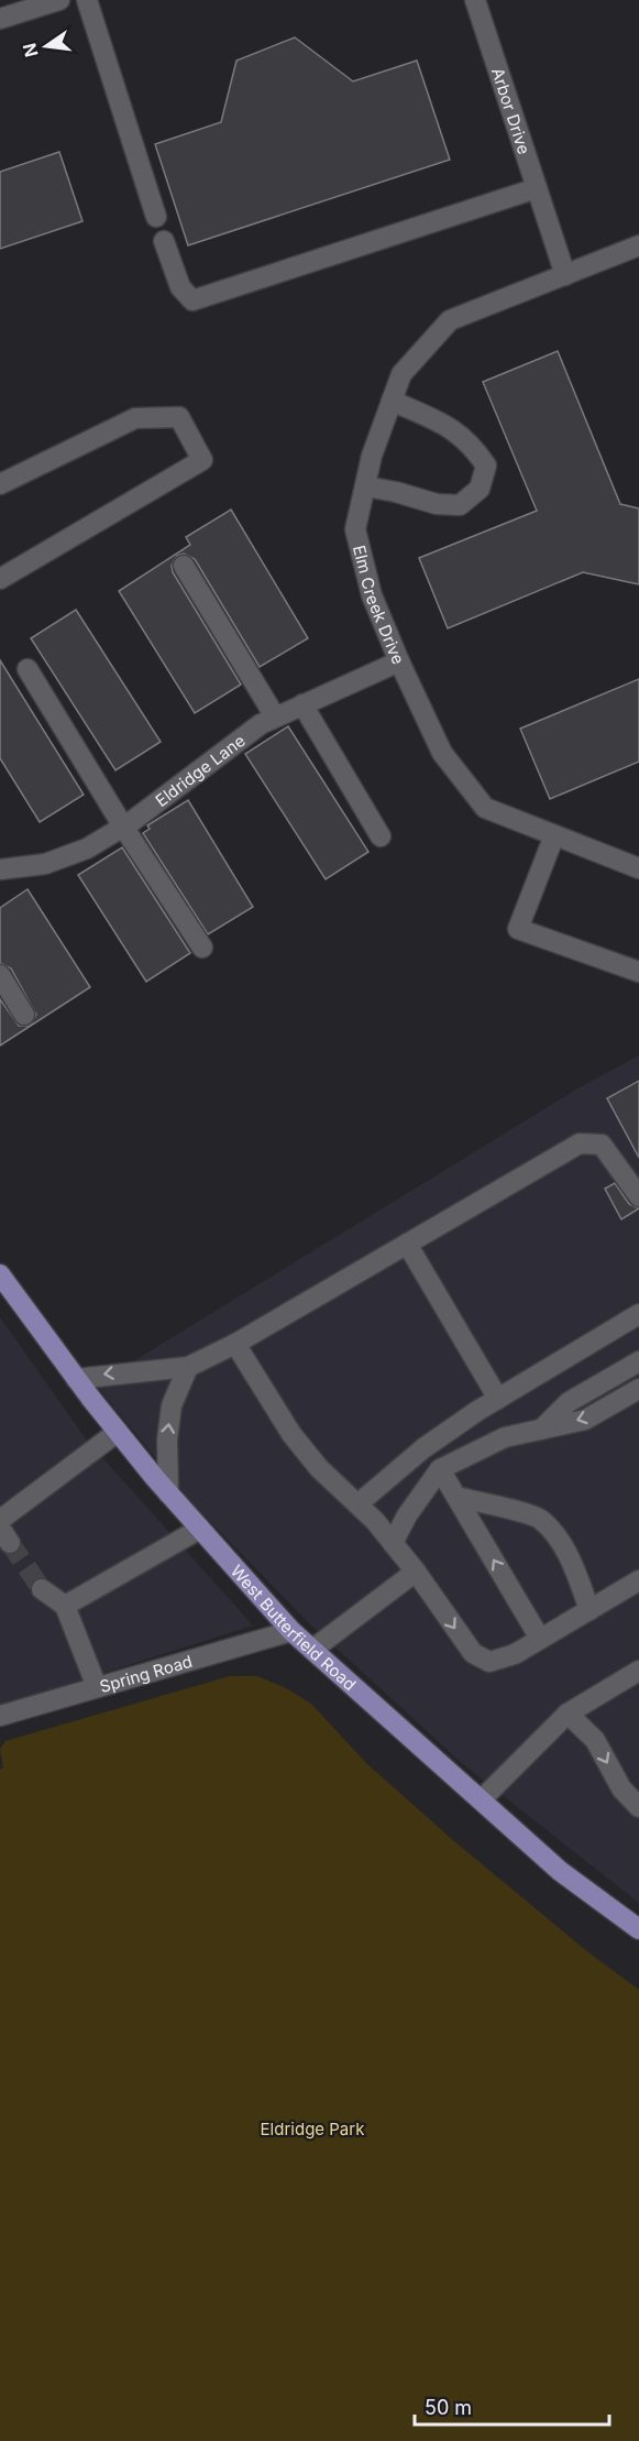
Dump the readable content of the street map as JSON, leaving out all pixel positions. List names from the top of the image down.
{
  "streets": {
    "main road": ["West Butterfield Road"],
    "street": [
      "Arbor Drive",
      "Elm Creek Drive",
      "Eldridge Lane",
      "Spring Road"
    ]
  },
  "crossings": [
    ["Arbor Drive", "Elm Creek Drive"],
    ["Elm Creek Drive", "Eldridge Lane"],
    ["West Butterfield Road", "Spring Road"]
  ],
  "parks": ["Eldridge Park"],
  "scale_bar": "50 m",
  "north": "left"
}
